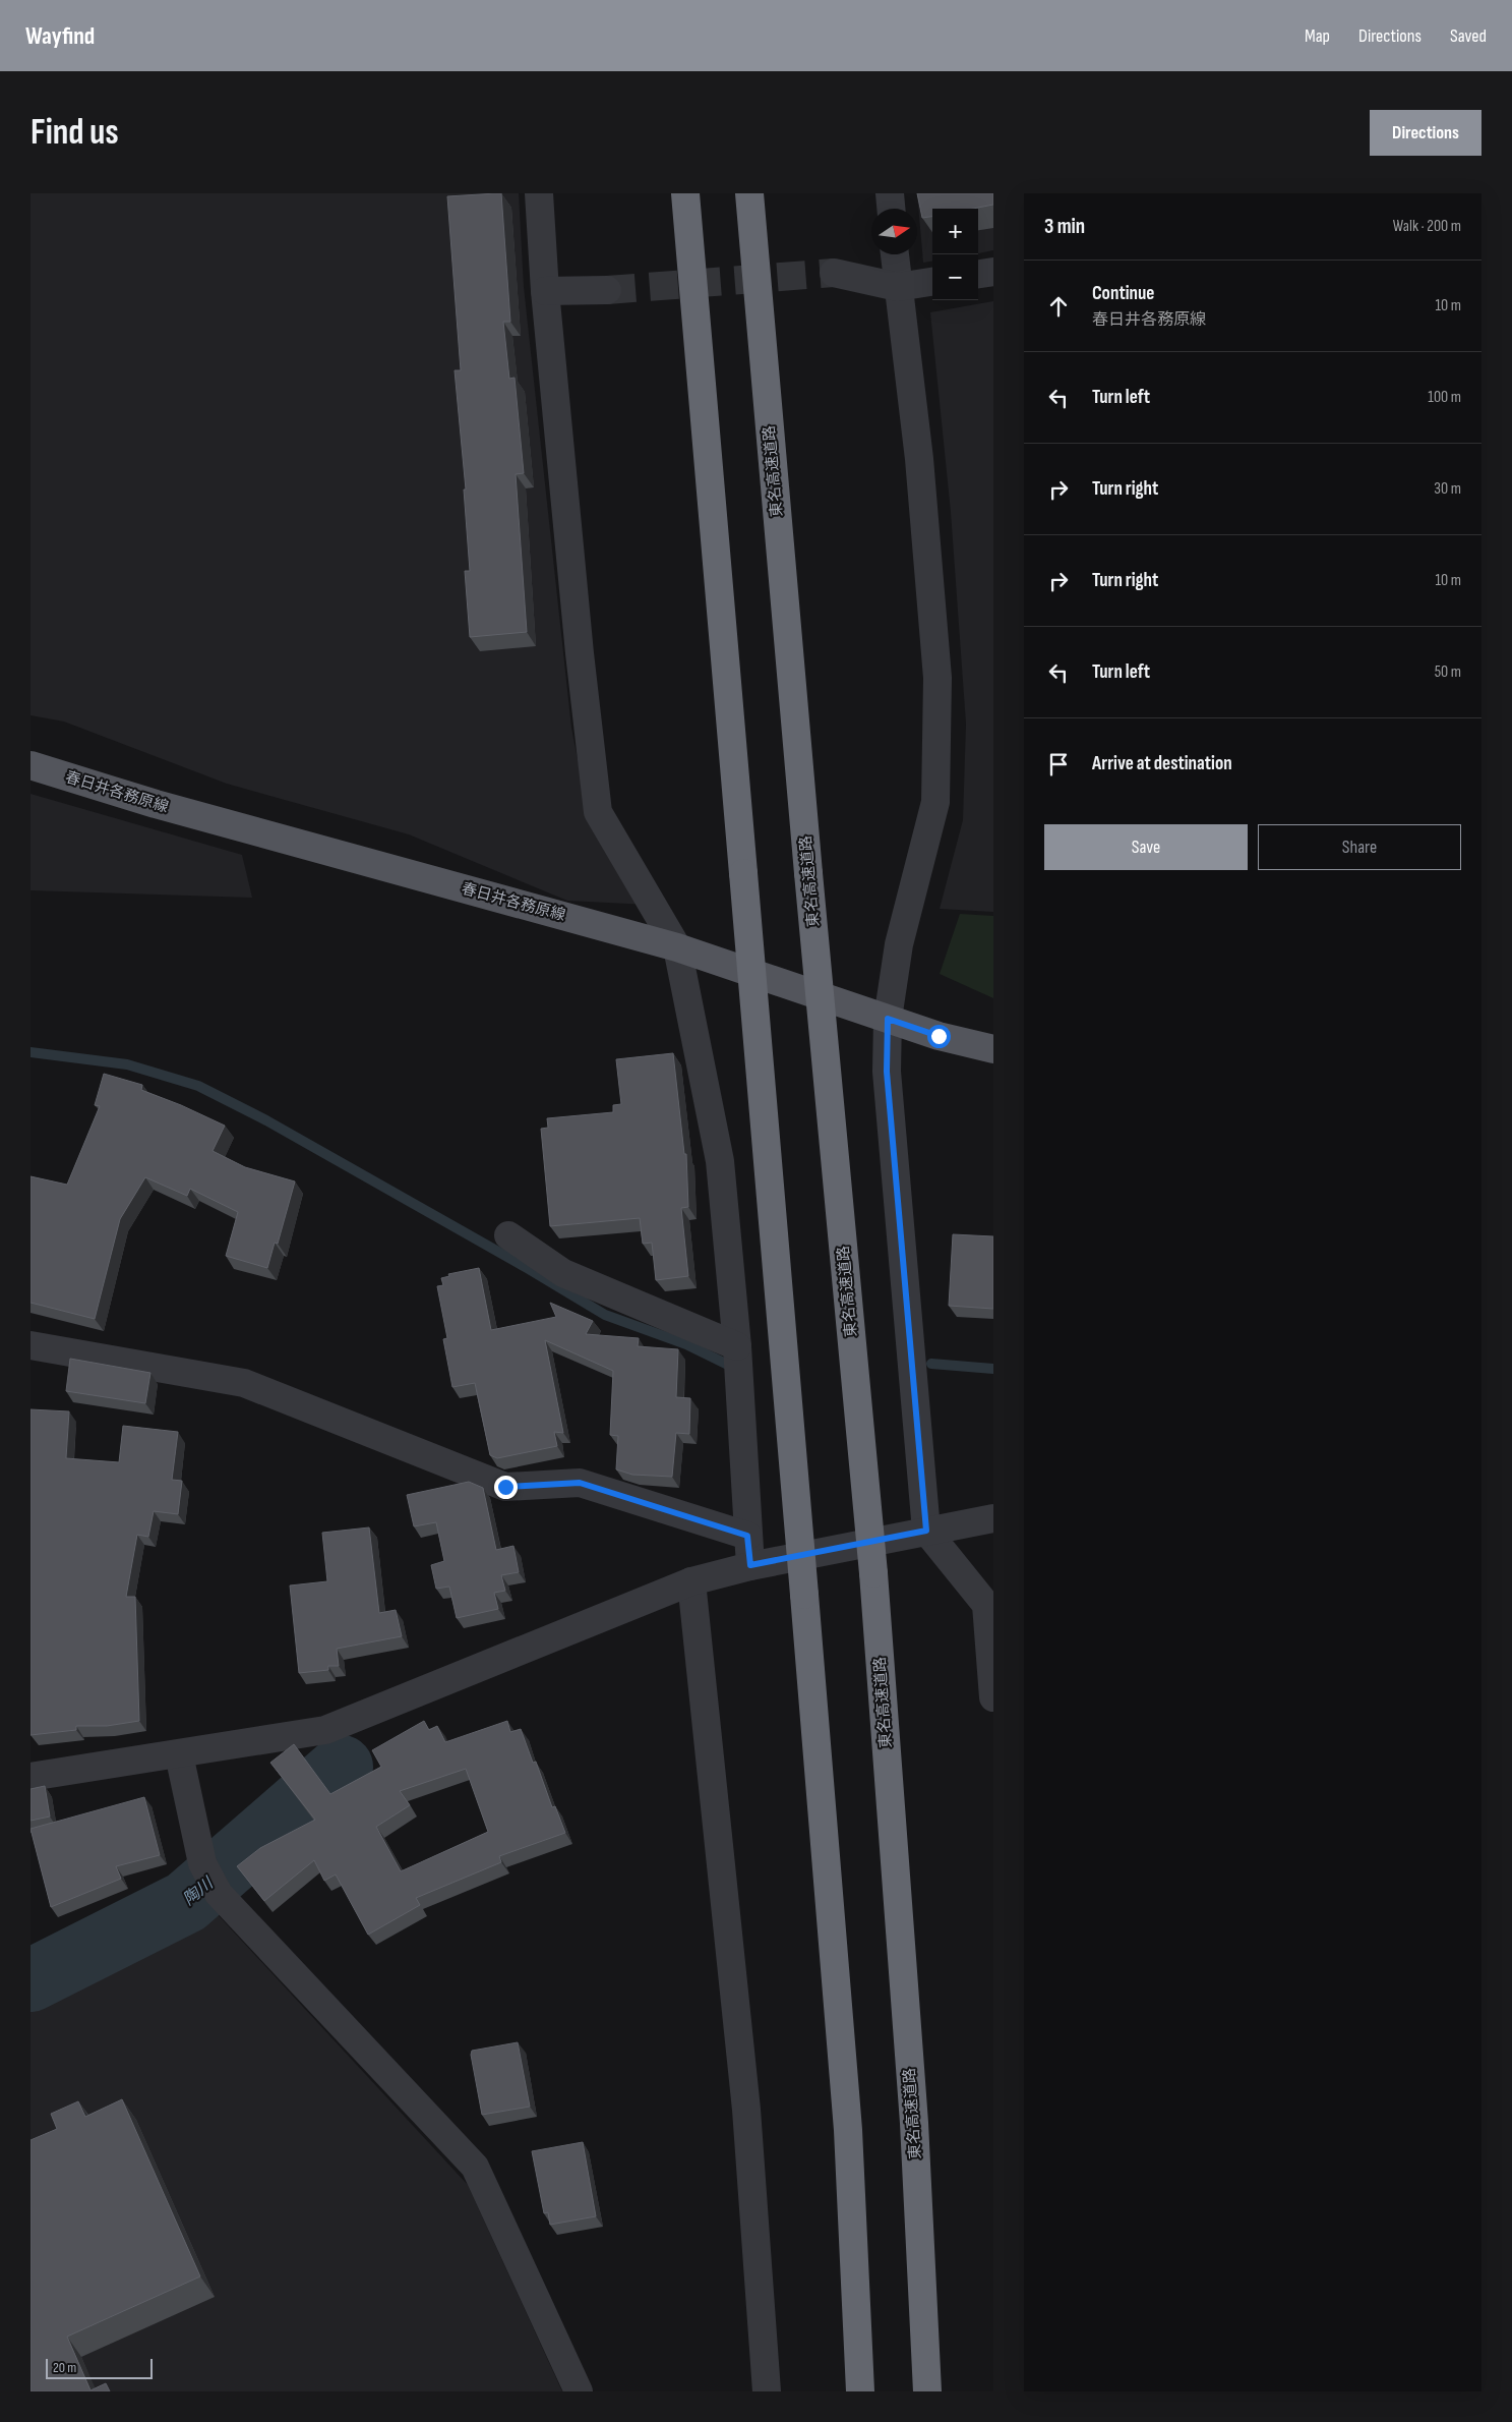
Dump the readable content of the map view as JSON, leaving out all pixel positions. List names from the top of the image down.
{
  "streets": {
    "highway": ["東名高速道路"],
    "main road": ["春日井各務原線"]
  },
  "water": ["陶川"],
  "scale_bar": "20 m",
  "north": "right",
  "page": {
    "header": "Wayfind",
    "nav": ["Map", "Directions", "Saved"],
    "buttons": [
      "Directions",
      ["Save", "Share"]
    ],
    "title": "Find us",
    "heading": ["3 min", "Walk · 200 m"],
    "map_buttons": ["+", "−"],
    "list": [
      ["Continue", "春日井各務原線", "10 m"],
      ["Turn left", "100 m"],
      ["Turn right", "30 m"],
      ["Turn right", "10 m"],
      ["Turn left", "50 m"],
      "Arrive at destination"
    ],
    "scale": "20 m"
  }
}
